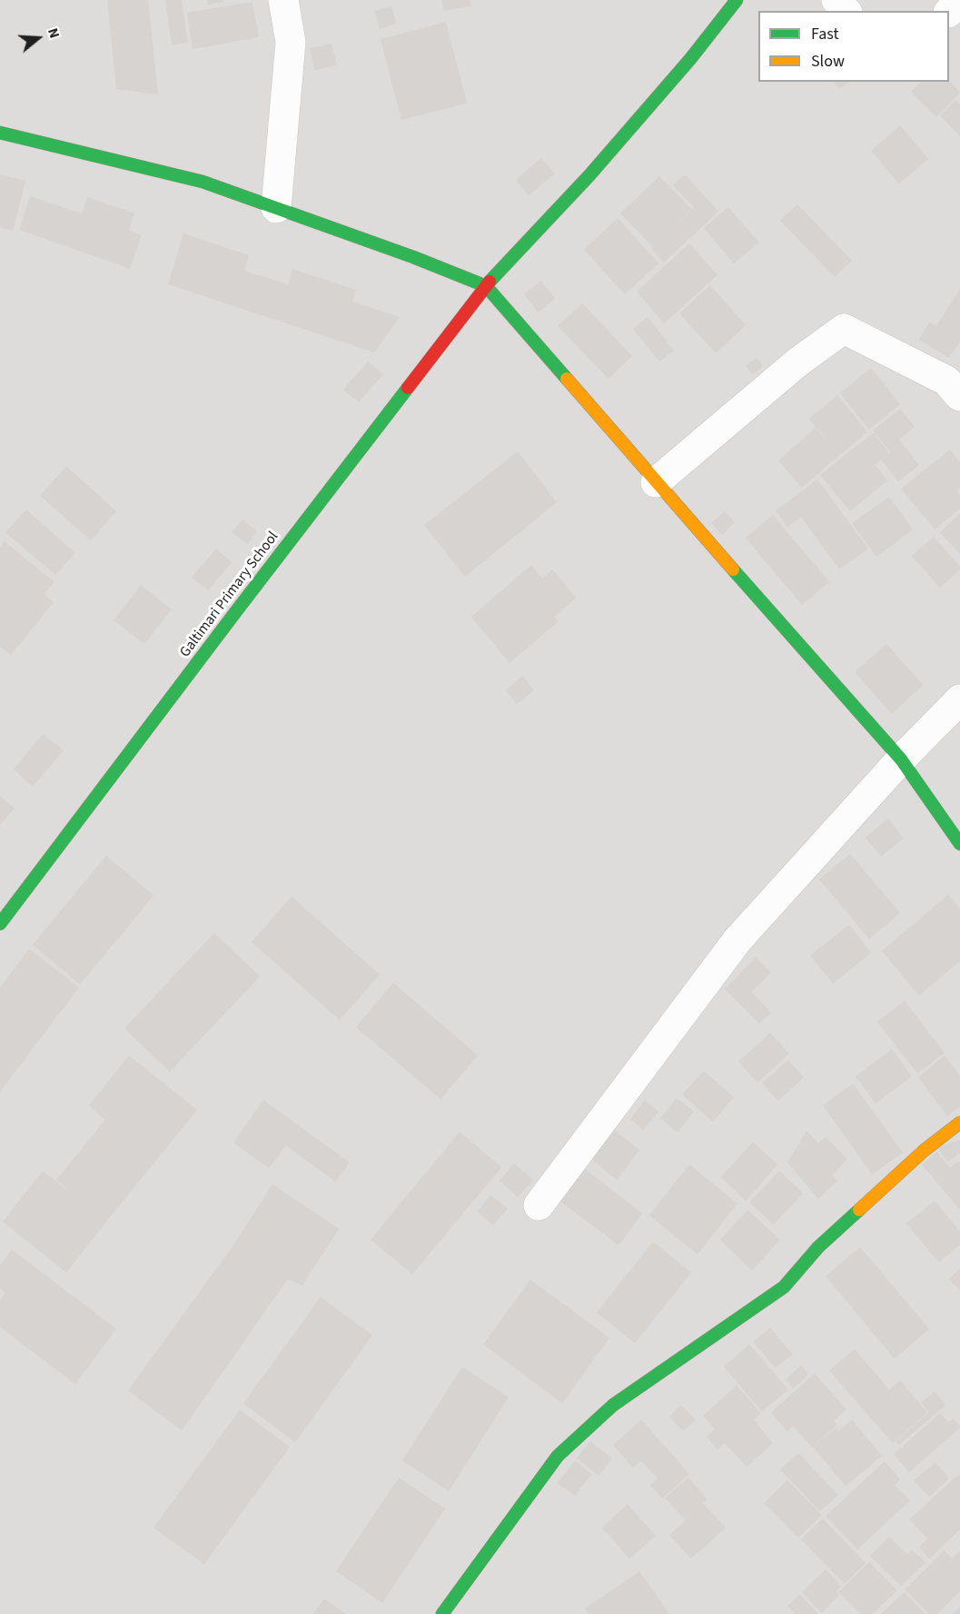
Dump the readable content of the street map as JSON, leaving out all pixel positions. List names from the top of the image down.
{
  "streets": {
    "street": ["Galtimari Primary School"]
  },
  "legend": ["Fast", "Slow"],
  "north": "right"
}
